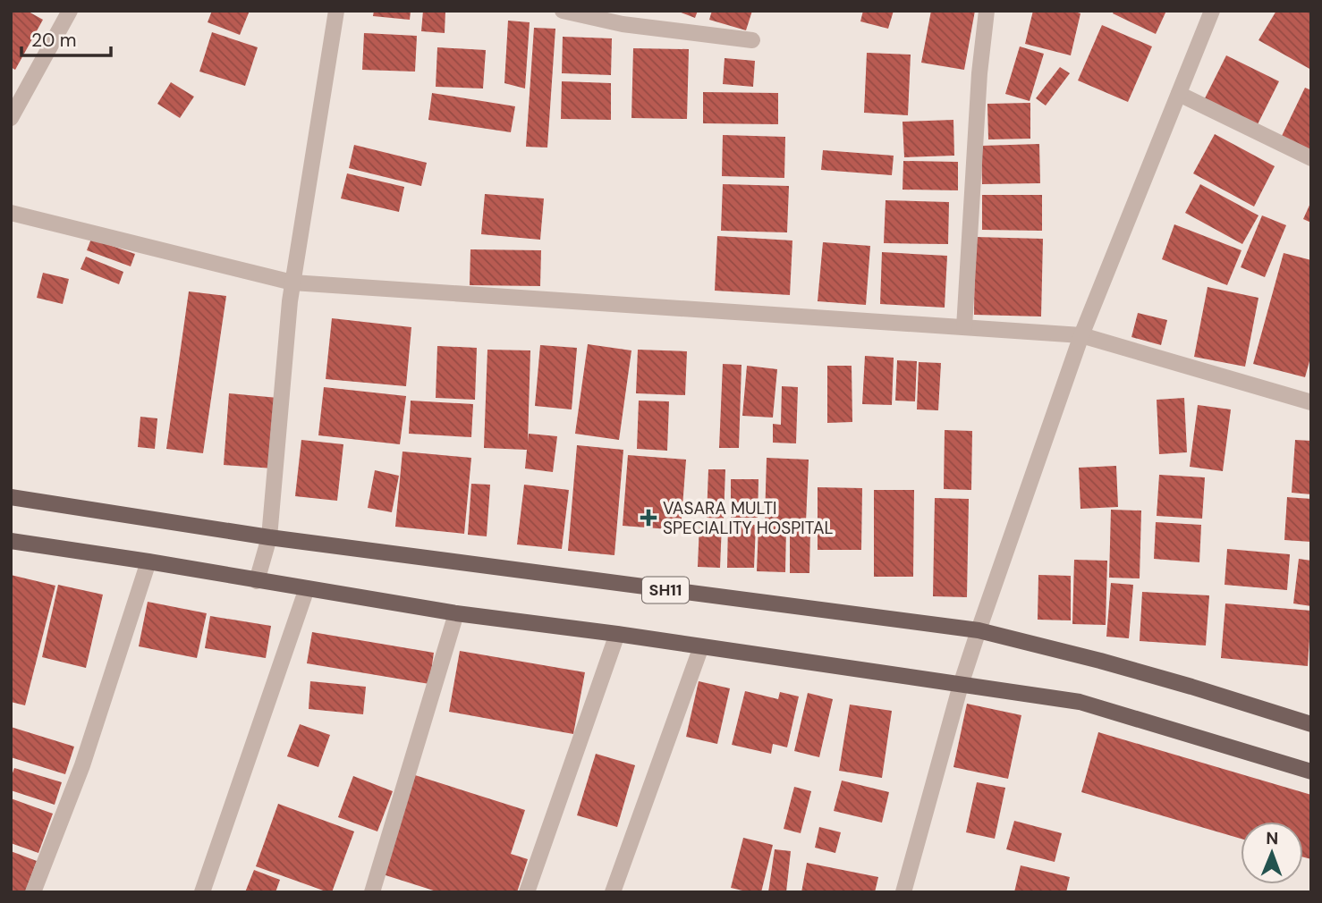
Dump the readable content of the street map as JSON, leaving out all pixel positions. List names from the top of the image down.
{
  "streets": {
    "main road": ["SH11"]
  },
  "places": {
    "health": ["VASARA MULTI SPECIALITY HOSPITAL"]
  },
  "scale_bar": "20 m",
  "north": "top"
}
